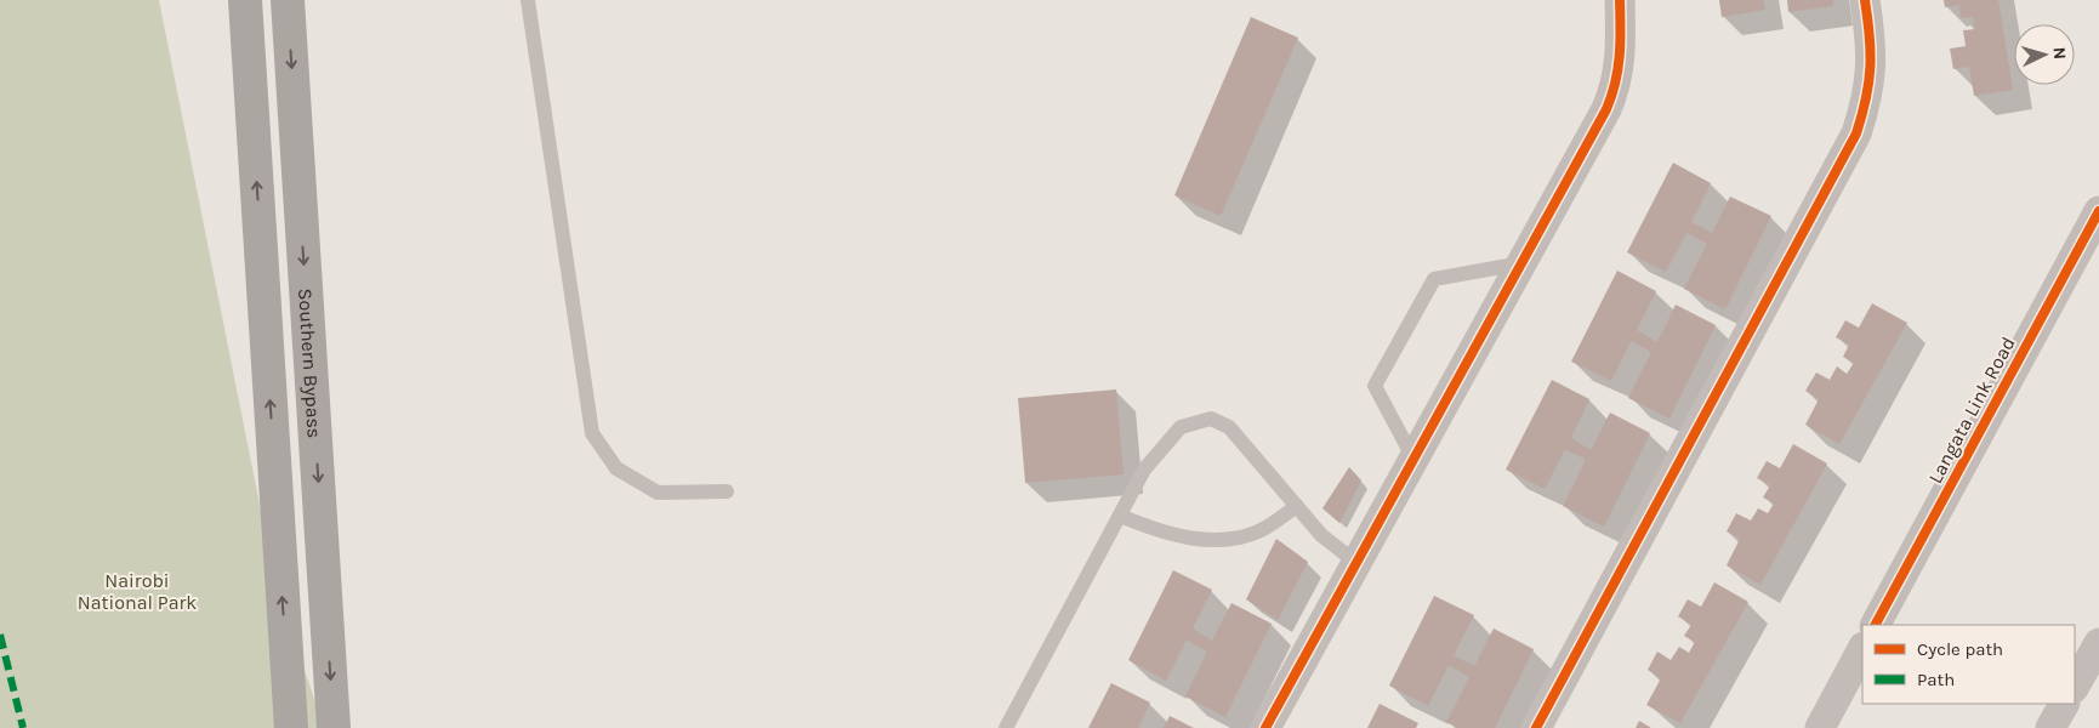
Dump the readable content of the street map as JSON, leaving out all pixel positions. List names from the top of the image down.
{
  "streets": {
    "highway": ["Southern Bypass"],
    "street": ["Langata Link Road"]
  },
  "parks": ["Nairobi National Park"],
  "legend": ["Cycle path", "Path"],
  "north": "right"
}
